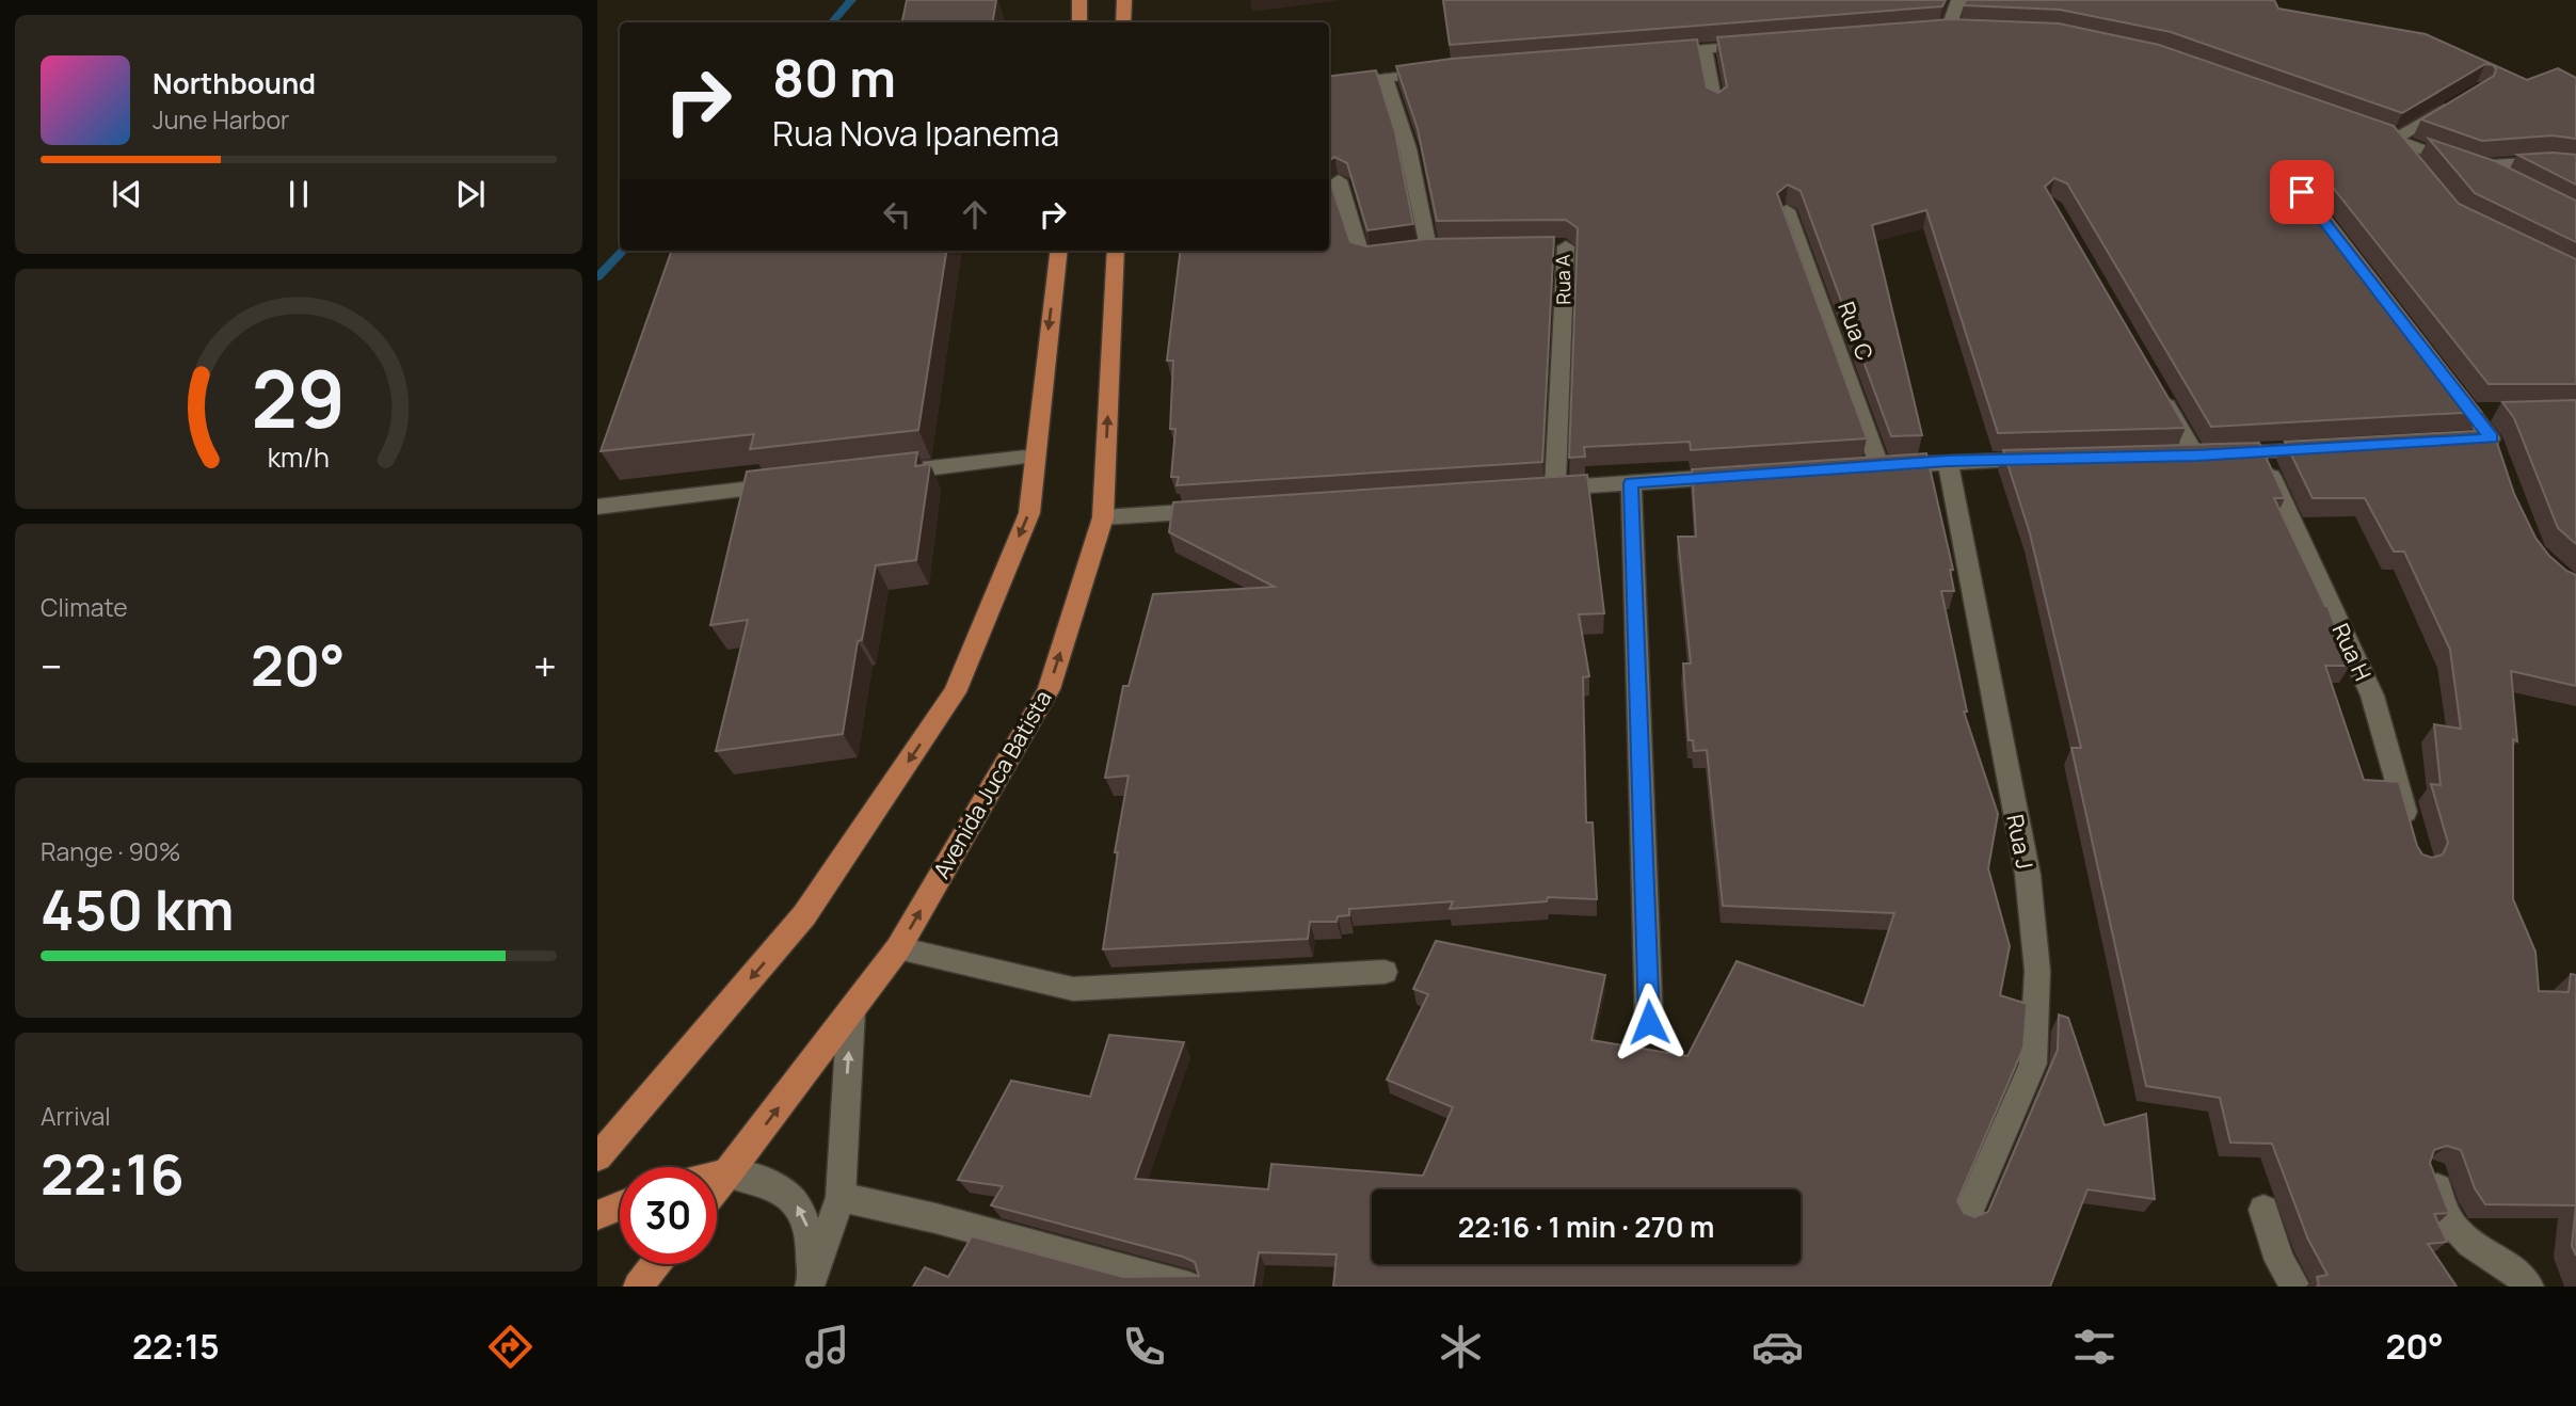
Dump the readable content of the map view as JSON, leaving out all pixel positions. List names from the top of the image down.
{
  "streets": {
    "main road": ["Avenida Juca Batista"],
    "street": [
      "Rua A",
      "Rua C",
      "Rua H",
      "Rua J"
    ]
  },
  "crossings": [
    ["Rua C", "Rua J"]
  ],
  "page": {
    "turn": ["80 m", "Rua Nova Ipanema"],
    "song": ["Northbound", "June Harbor"],
    "tile": [
      "Climate",
      ["Range · 90%", "450 km"],
      ["Arrival", "22:16"]
    ],
    "heat": ["−", "20°", "+"],
    "limit": "30",
    "trip": "22:16 · 1 min · 270 m",
    "tabs": ["22:15", "20°"],
    "gauge": ["29", "km/h"]
  }
}
